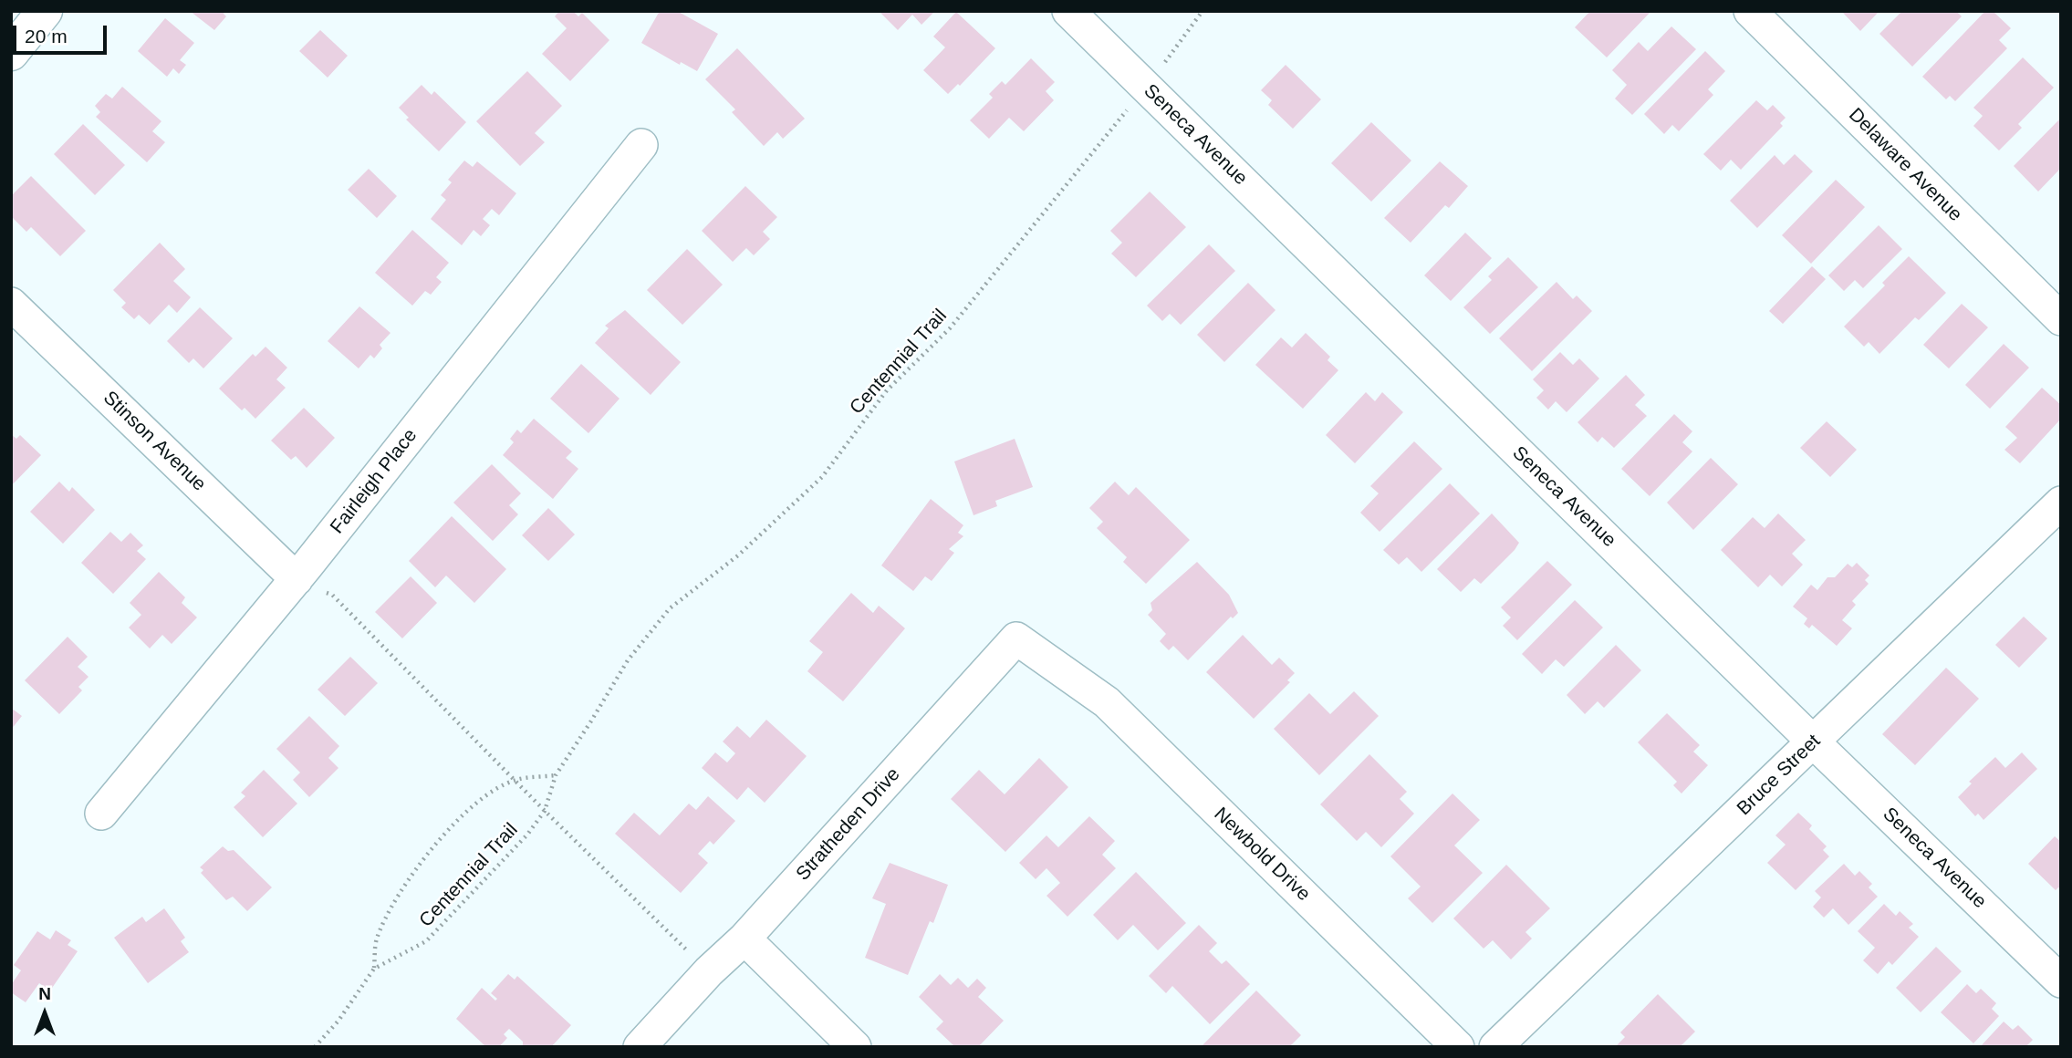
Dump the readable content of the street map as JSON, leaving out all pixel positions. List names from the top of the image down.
{
  "streets": {
    "street": [
      "Seneca Avenue",
      "Delaware Avenue",
      "Stinson Avenue",
      "Fairleigh Place",
      "Bruce Street",
      "Stratheden Drive",
      "Newbold Drive"
    ],
    "path": ["Centennial Trail"]
  },
  "crossings": [
    ["Seneca Avenue", "Centennial Trail"],
    ["Seneca Avenue", "Bruce Street"],
    ["Stinson Avenue", "Fairleigh Place"],
    ["Stratheden Drive", "Newbold Drive"]
  ],
  "scale_bar": "20 m",
  "north": "top"
}
